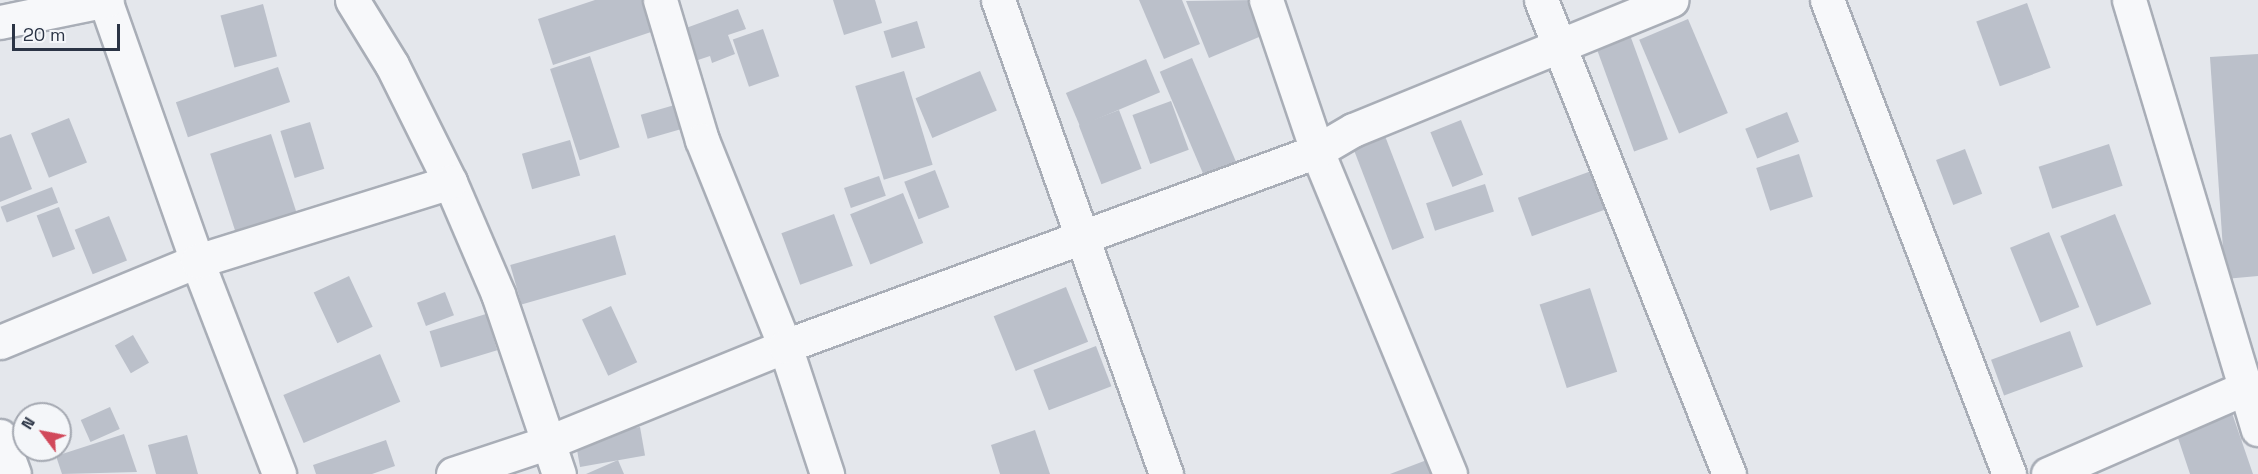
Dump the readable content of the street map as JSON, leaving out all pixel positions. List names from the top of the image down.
{
  "scale_bar": "20 m",
  "north": "top left"
}
